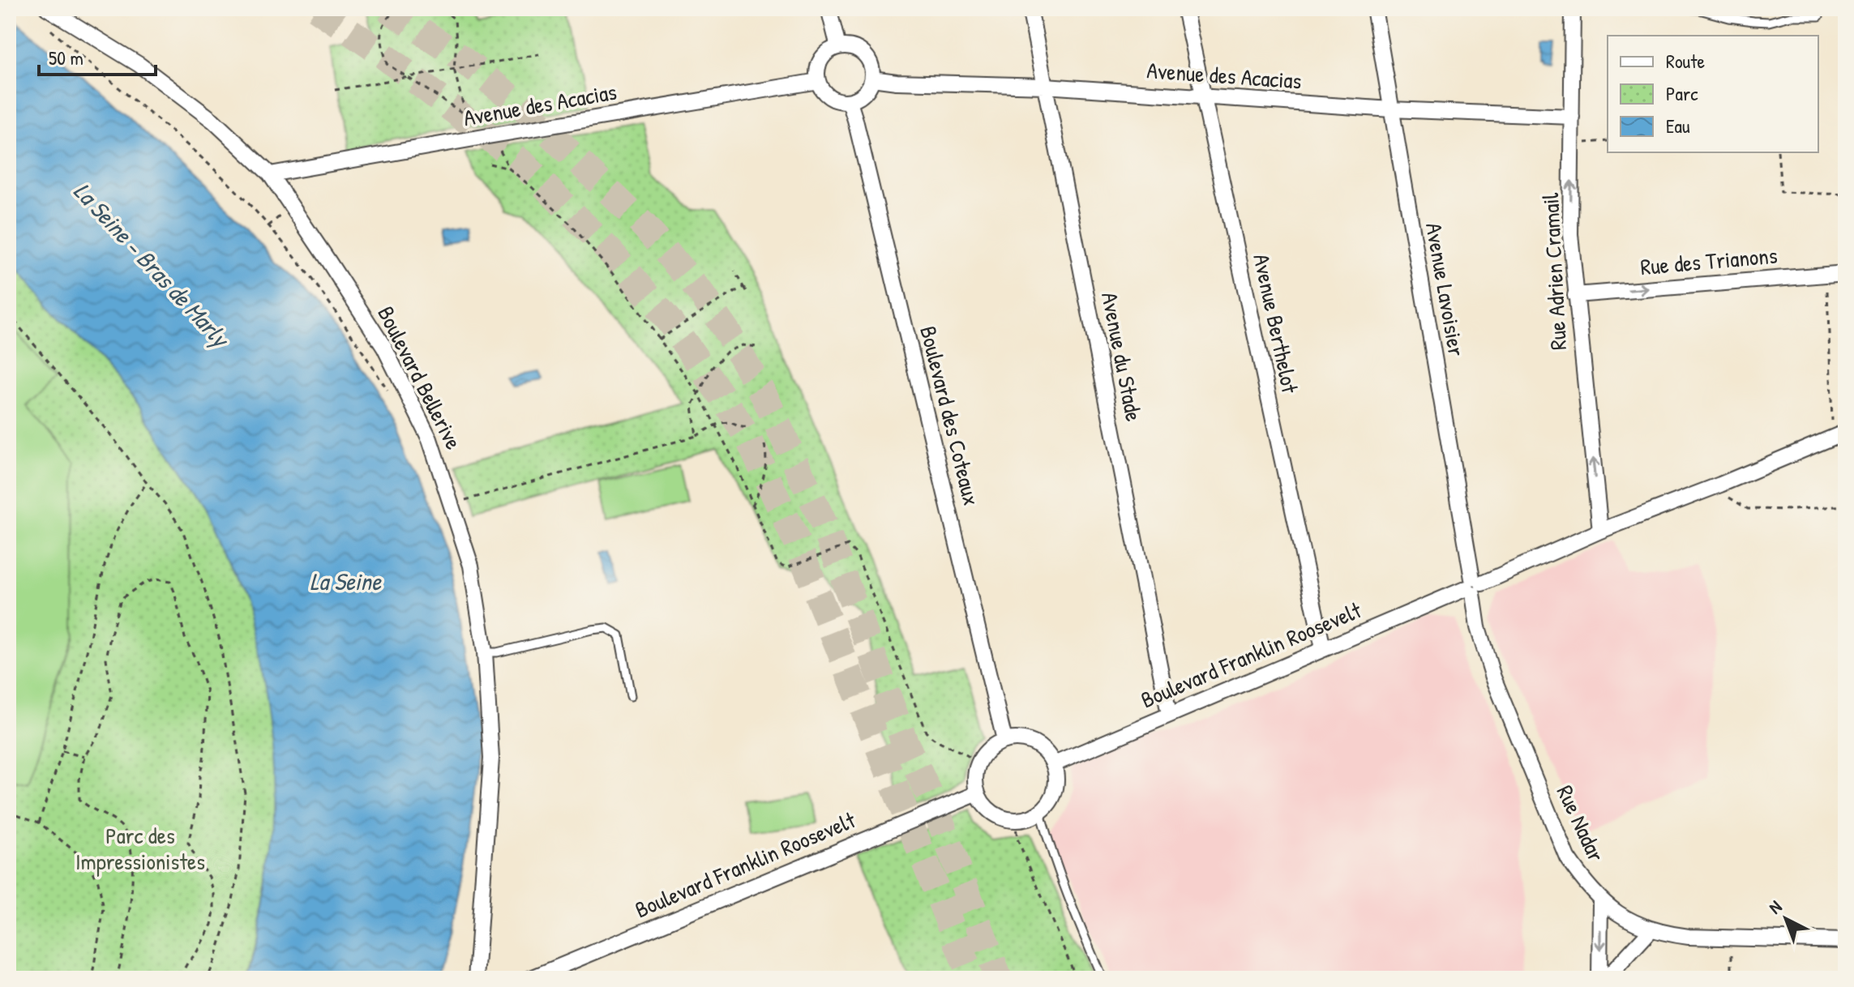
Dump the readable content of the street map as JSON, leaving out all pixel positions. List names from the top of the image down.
{
  "streets": {
    "street": [
      "Avenue des Acacias",
      "Rue des Trianons",
      "Rue Adrien Cramail",
      "Avenue Lavoisier",
      "Avenue Berthelot",
      "Avenue du Stade",
      "Boulevard Bellerive",
      "Boulevard des Coteaux",
      "Boulevard Franklin Roosevelt",
      "Rue Nadar"
    ]
  },
  "crossings": [
    ["Avenue des Acacias", "Rue Adrien Cramail"],
    ["Avenue des Acacias", "Avenue Lavoisier"],
    ["Avenue des Acacias", "Avenue Berthelot"],
    ["Avenue des Acacias", "Avenue du Stade"],
    ["Avenue des Acacias", "Boulevard Bellerive"],
    ["Avenue des Acacias", "Boulevard des Coteaux"],
    ["Rue des Trianons", "Rue Adrien Cramail"],
    ["Rue Adrien Cramail", "Boulevard Franklin Roosevelt"],
    ["Avenue Lavoisier", "Boulevard Franklin Roosevelt"],
    ["Avenue Lavoisier", "Rue Nadar"],
    ["Avenue Berthelot", "Boulevard Franklin Roosevelt"],
    ["Avenue du Stade", "Boulevard Franklin Roosevelt"],
    ["Boulevard des Coteaux", "Boulevard Franklin Roosevelt"],
    ["Boulevard Franklin Roosevelt", "Rue Nadar"]
  ],
  "one_way": ["Rue des Trianons", "Rue Adrien Cramail"],
  "water": ["La Seine - Bras de Marly", "La Seine"],
  "parks": ["Parc des Impressionistes"],
  "legend": ["Route", "Parc", "Eau"],
  "scale_bar": "50 m",
  "north": "top left"
}
